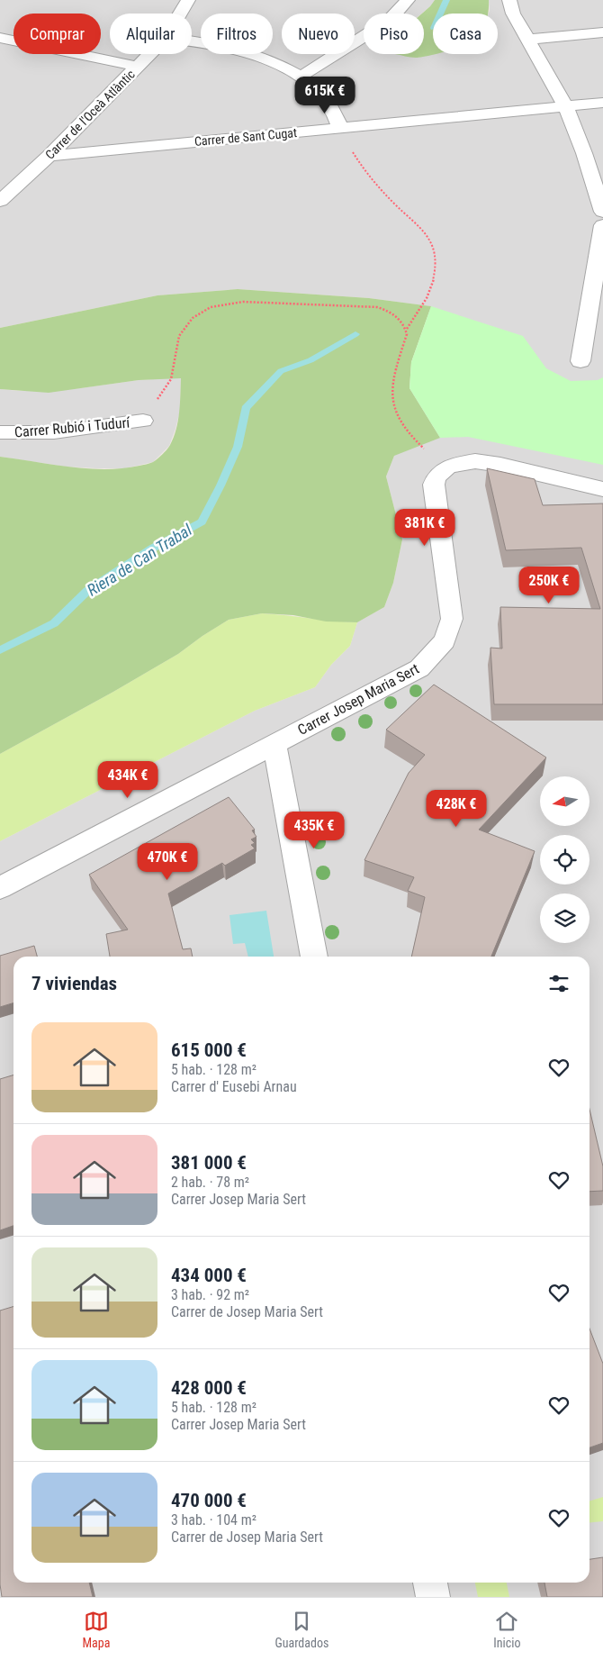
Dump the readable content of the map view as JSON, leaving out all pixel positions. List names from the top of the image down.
{
  "streets": {
    "street": [
      "Carrer de l'Oceà Atlàntic",
      "Carrer de Sant Cugat",
      "Carrer Rubió i Tudurí",
      "Carrer Josep Maria Sert"
    ]
  },
  "crossings": [
    ["Carrer de l'Oceà Atlàntic", "Carrer de Sant Cugat"]
  ],
  "water": ["Riera de Can Trabal"],
  "north": "left",
  "page": {
    "chip": [
      "Comprar",
      "Alquilar",
      "Filtros",
      "Nuevo",
      "Piso",
      "Casa"
    ],
    "price": [
      "615K €",
      "381K €",
      "250K €",
      "434K €",
      "428K €",
      "435K €",
      "470K €"
    ],
    "heading": "7 viviendas",
    "list": [
      {
        "name": "615 000 €",
        "note": "5 hab. · 128 m² · Carrer d' Eusebi Arnau"
      },
      {
        "name": "381 000 €",
        "note": "2 hab. · 78 m² · Carrer Josep Maria Sert"
      },
      {
        "name": "434 000 €",
        "note": "3 hab. · 92 m² · Carrer de Josep Maria Sert"
      },
      {
        "name": "428 000 €",
        "note": "5 hab. · 128 m² · Carrer Josep Maria Sert"
      },
      {
        "name": "470 000 €",
        "note": "3 hab. · 104 m² · Carrer de Josep Maria Sert"
      }
    ],
    "tabs": ["Mapa", "Guardados", "Inicio"]
  }
}
